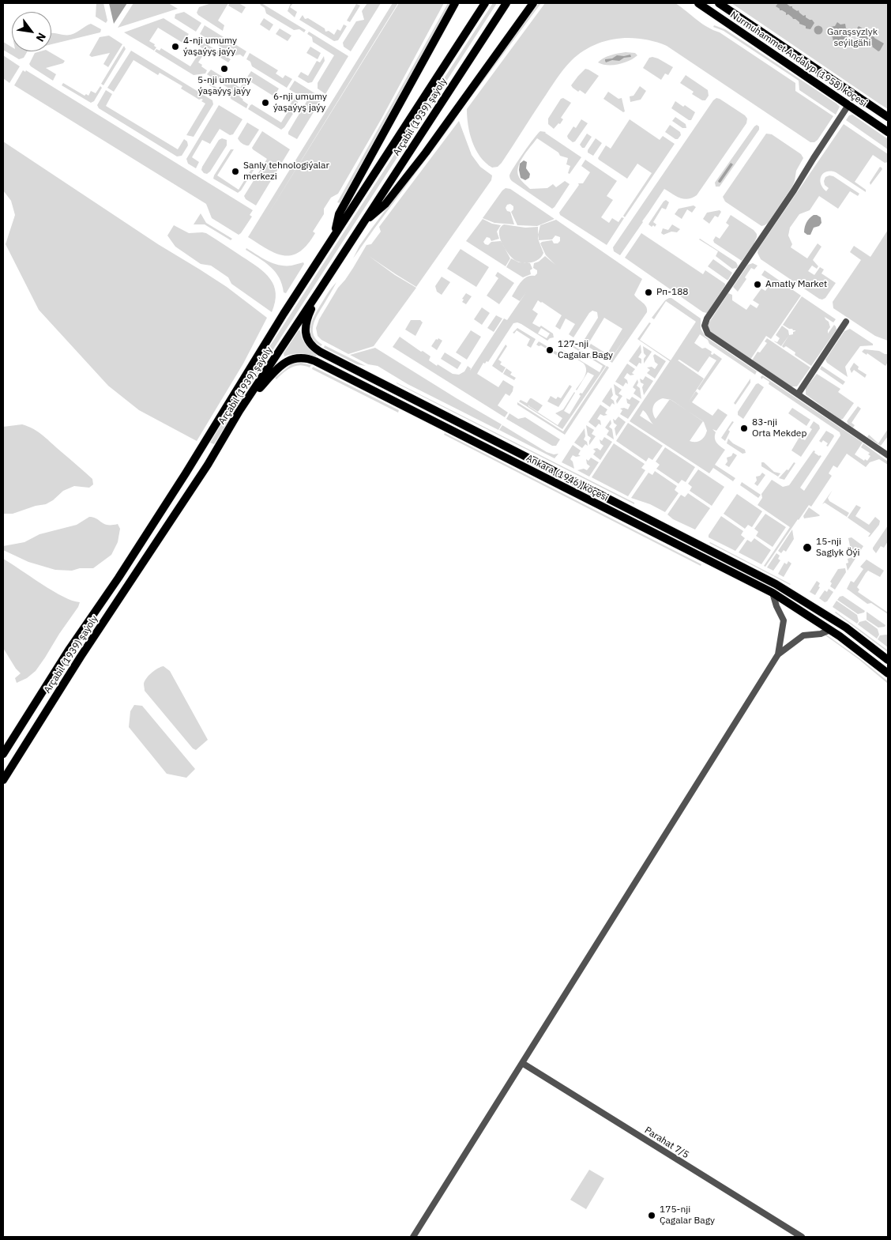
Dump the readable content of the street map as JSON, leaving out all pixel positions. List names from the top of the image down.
{
  "streets": {
    "main road": ["Nurmuhammet Andalyp (1958) köçesi", "Arçabil (1939) şaýoly", "Ankara (1946) köçesi"],
    "street": ["Parahat 7/5"]
  },
  "crossings": [
    ["Arçabil (1939) şaýoly", "Ankara (1946) köçesi"]
  ],
  "parks": ["Garaşsyzlyk seýilgähi"],
  "places": [
    "4-nji umumy ýaşaýyş jaýy",
    "5-nji umumy ýaşaýyş jaýy",
    "6-nji umumy ýaşaýyş jaýy",
    "Sanly tehnologiýalar merkezi",
    "Amatly Market",
    "Рп-188",
    "127-nji Cagalar Bagy",
    "83-nji Orta Mekdep",
    "15-nji Saglyk Öýi",
    "175-nji Çagalar Bagy"
  ],
  "north": "bottom right"
}
